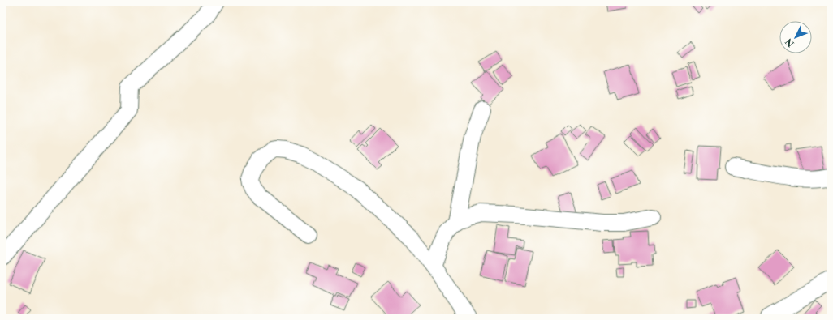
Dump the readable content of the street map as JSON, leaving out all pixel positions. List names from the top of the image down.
{
  "north": "bottom left"
}
